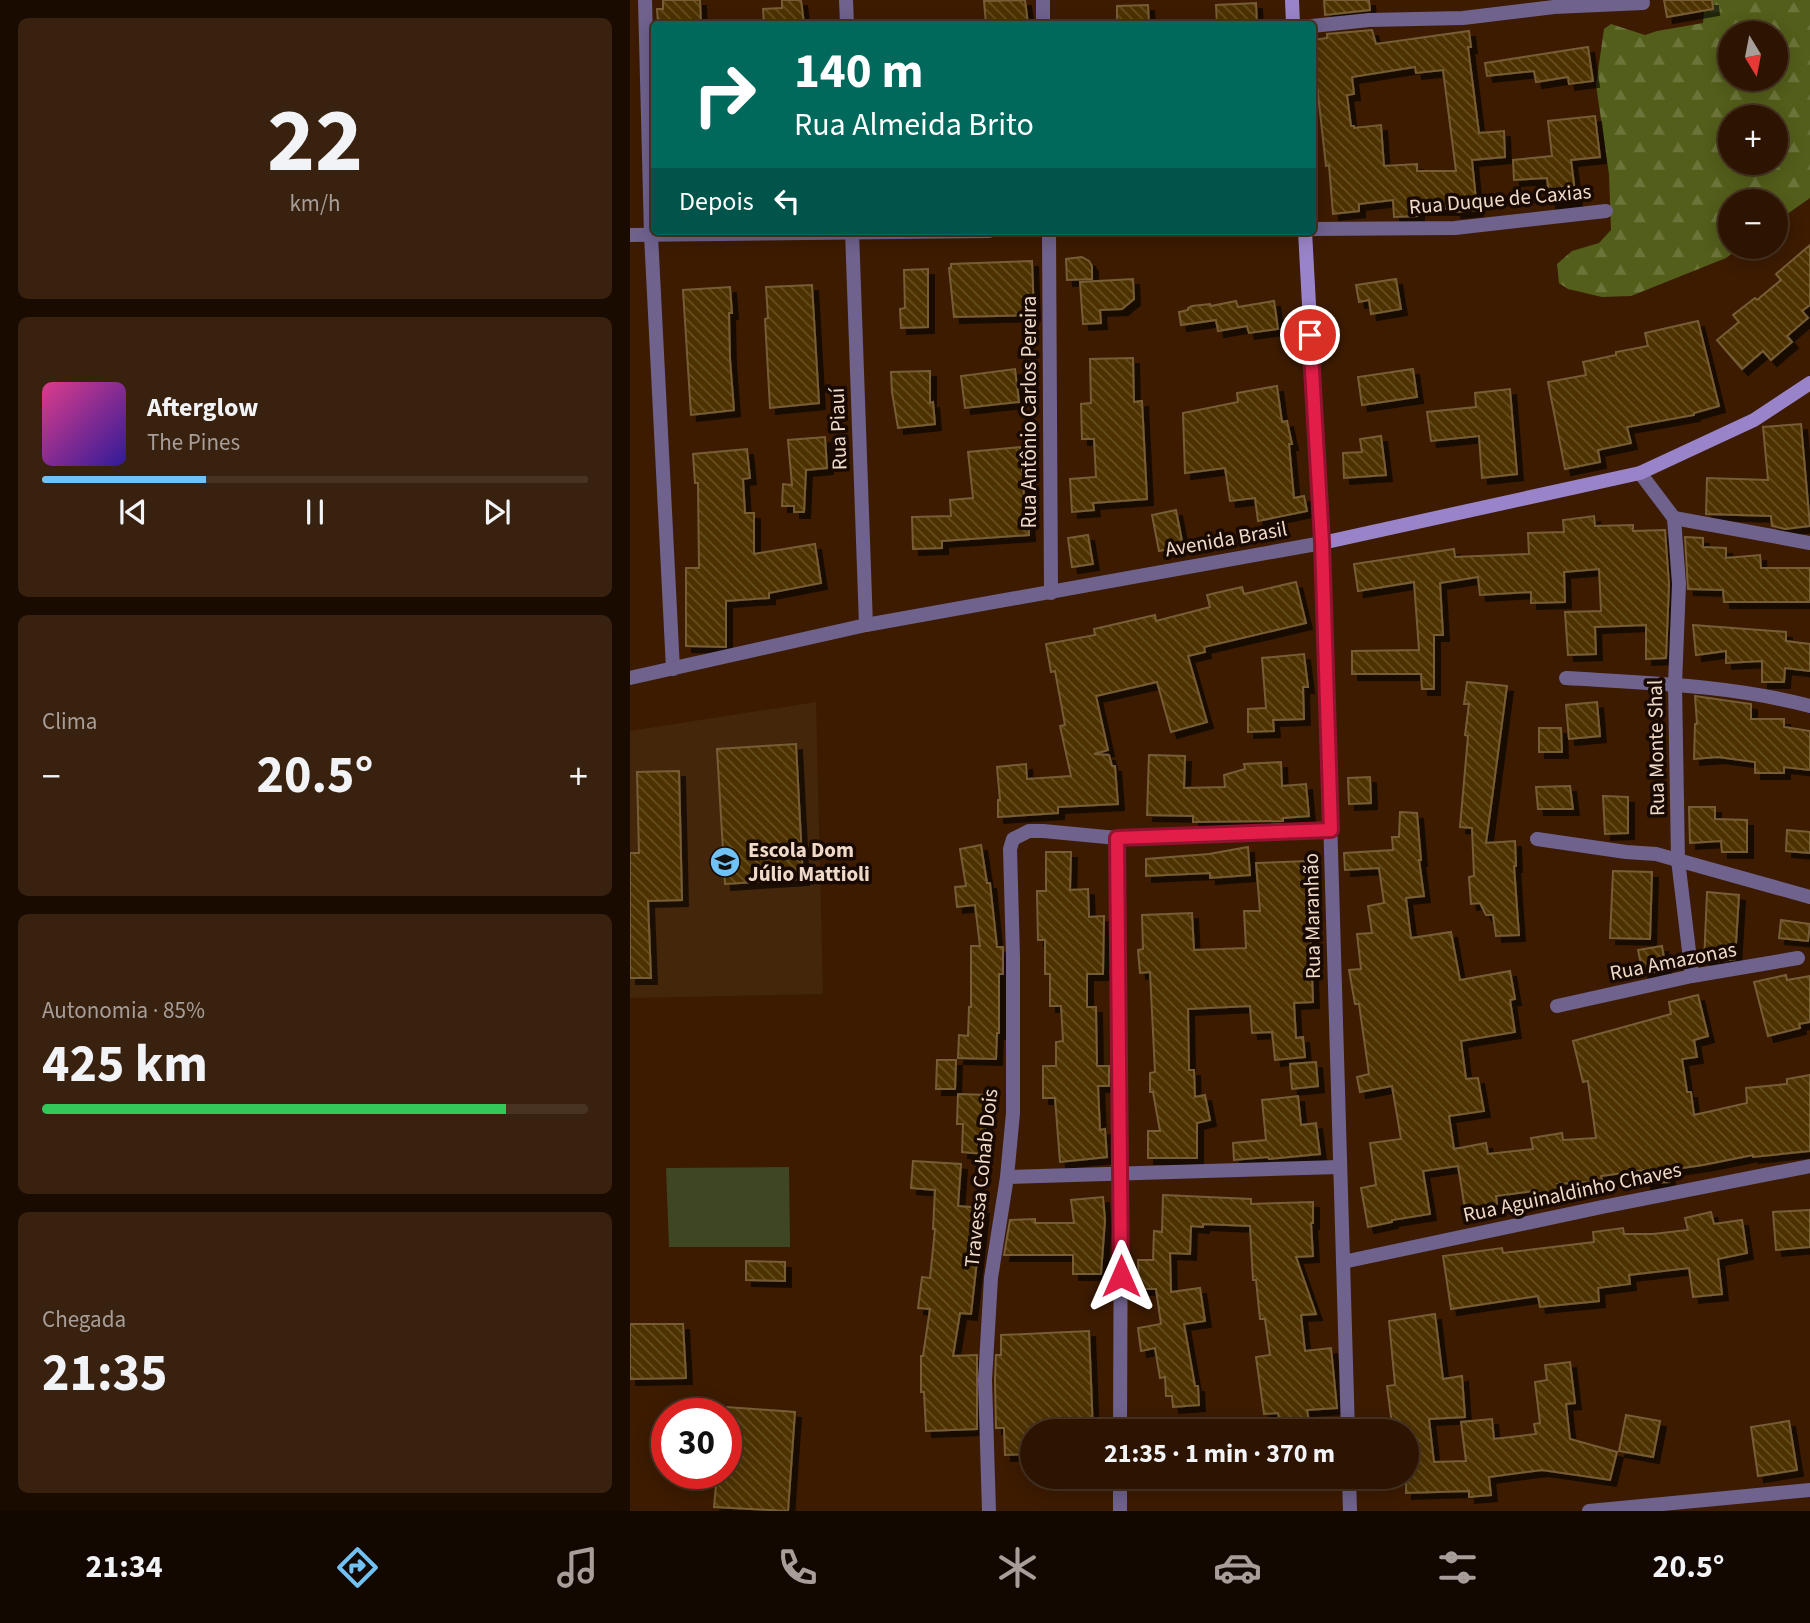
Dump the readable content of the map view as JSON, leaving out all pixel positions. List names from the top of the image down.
{
  "streets": {
    "street": [
      "Rua Duque de Caxias",
      "Rua Antônio Carlos Pereira",
      "Rua Piauí",
      "Avenida Brasil",
      "Rua Monte Shal",
      "Rua Maranhão",
      "Rua Amazonas",
      "Travessa Cohab Dois",
      "Rua Aguinaldinho Chaves"
    ]
  },
  "crossings": [
    ["Rua Antônio Carlos Pereira", "Avenida Brasil"],
    ["Rua Piauí", "Avenida Brasil"],
    ["Avenida Brasil", "Rua Maranhão"],
    ["Rua Monte Shal", "Rua Amazonas"],
    ["Rua Maranhão", "Rua Aguinaldinho Chaves"]
  ],
  "places": {
    "school or university": ["Escola Dom Júlio Mattioli"]
  },
  "north": "bottom",
  "page": {
    "tile": [
      ["22", "km/h"],
      "Clima",
      ["Autonomia · 85%", "425 km"],
      ["Chegada", "21:35"]
    ],
    "map_buttons": ["+", "−"],
    "turn": ["140 m", "Rua Almeida Brito"],
    "then": "Depois",
    "song": ["Afterglow", "The Pines"],
    "heat": ["−", "20.5°", "+"],
    "limit": "30",
    "trip": "21:35 · 1 min · 370 m",
    "tabs": ["21:34", "20.5°"]
  }
}
